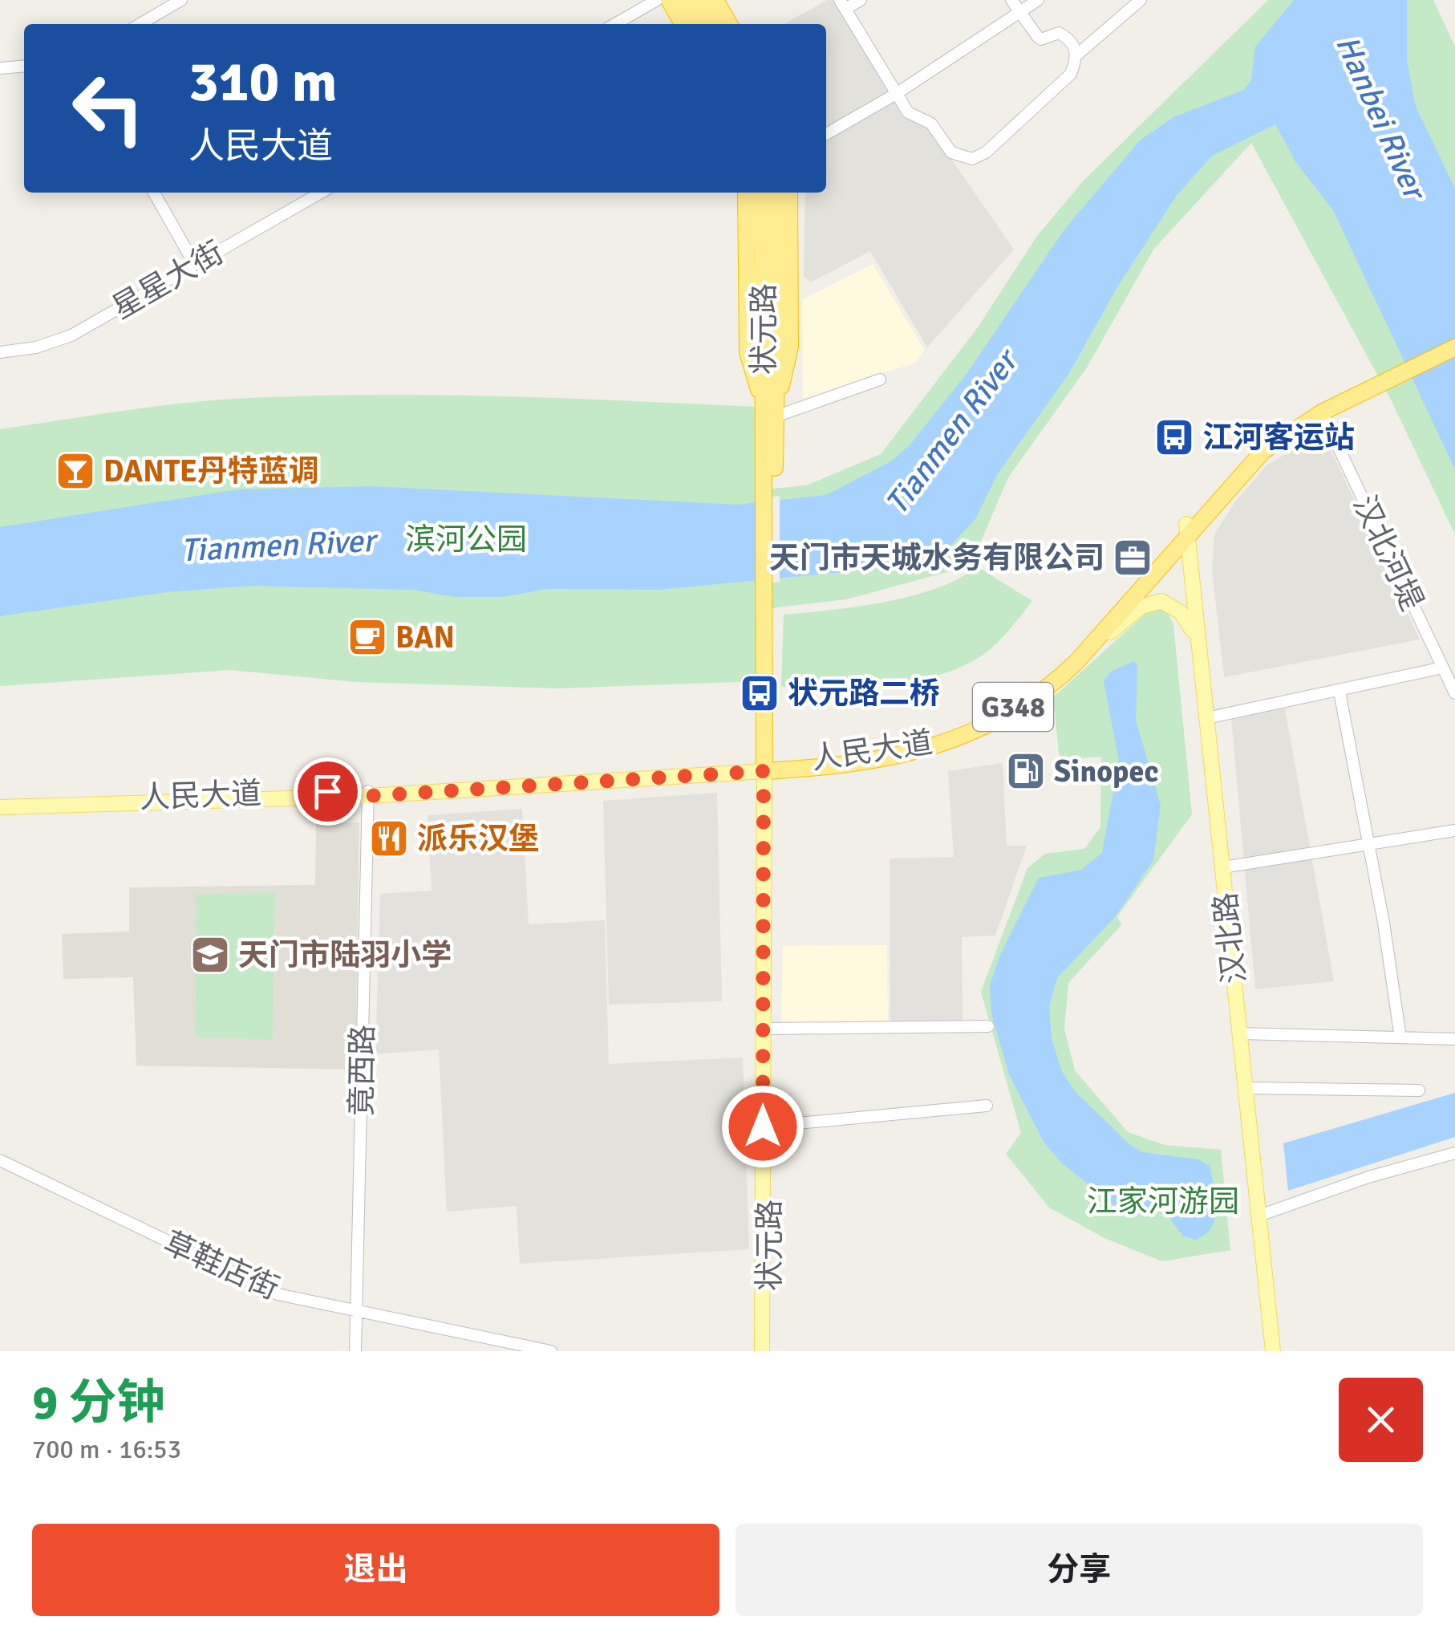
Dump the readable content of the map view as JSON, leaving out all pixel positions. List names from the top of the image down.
{
  "streets": {
    "highway": ["状元路", "G348", "人民大道"],
    "main road": ["汉北路"],
    "street": [
      "星星大街",
      "汉北河堤",
      "竟西路",
      "草鞋店街"
    ]
  },
  "crossings": [
    ["状元路", "人民大道"],
    ["汉北河堤", "人民大道"],
    ["G348", "人民大道"],
    ["人民大道", "汉北路"],
    ["人民大道", "竟西路"],
    ["竟西路", "草鞋店街"]
  ],
  "water": ["Hanbei River", "Tianmen River"],
  "parks": ["滨河公园", "江家河游园"],
  "places": {
    "bus stop": ["江河客运站", "状元路二桥"],
    "bar": ["DANTE丹特蓝调"],
    "office": ["天门市天城水务有限公司"],
    "cafe": ["BAN"],
    "fuel station": ["Sinopec"],
    "restaurant": ["派乐汉堡"],
    "school or university": ["天门市陆羽小学"]
  },
  "page": {
    "turn": ["310 m", "人民大道"],
    "heading": ["9 分钟", "700 m · 16:53"],
    "buttons": ["退出", "分享"]
  }
}
